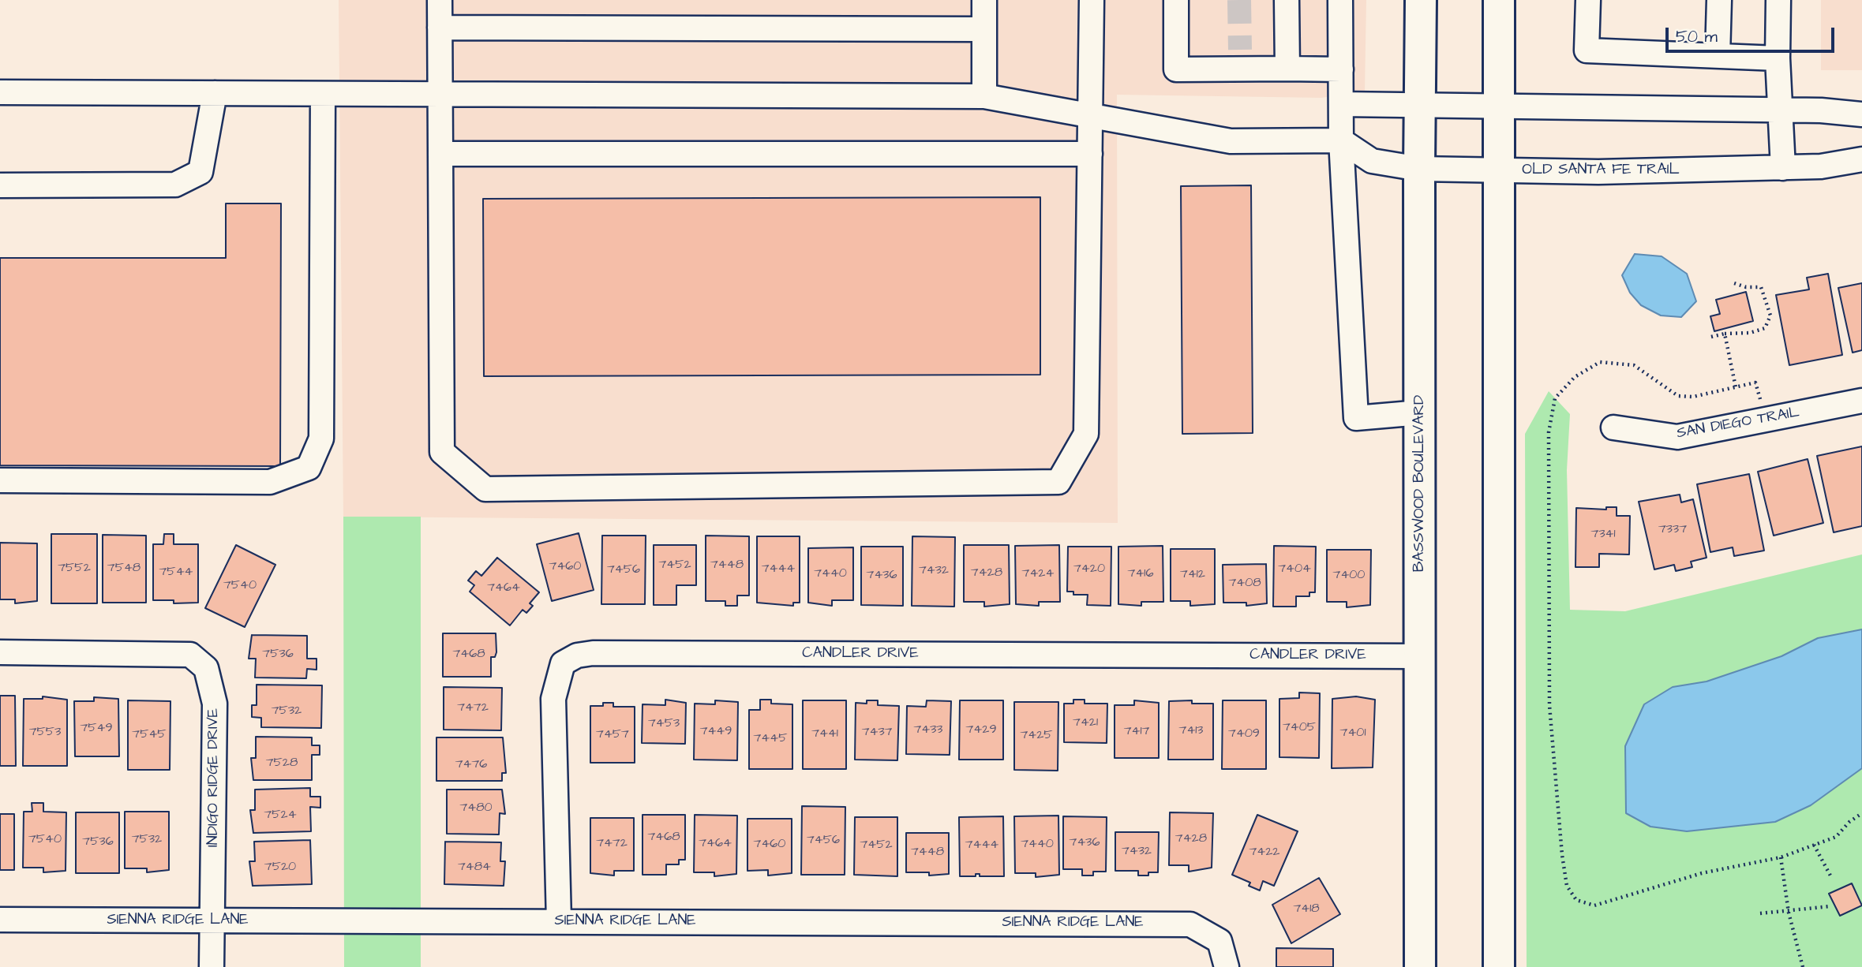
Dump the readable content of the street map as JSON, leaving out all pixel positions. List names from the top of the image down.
{
  "streets": {
    "main road": ["BASSWOOD BOULEVARD"],
    "street": [
      "OLD SANTA FE TRAIL",
      "SAN DIEGO TRAIL",
      "CANDLER DRIVE",
      "INDIGO RIDGE DRIVE",
      "SIENNA RIDGE LANE"
    ]
  },
  "crossings": [
    ["OLD SANTA FE TRAIL", "BASSWOOD BOULEVARD"],
    ["BASSWOOD BOULEVARD", "CANDLER DRIVE"],
    ["CANDLER DRIVE", "SIENNA RIDGE LANE"],
    ["INDIGO RIDGE DRIVE", "SIENNA RIDGE LANE"]
  ],
  "house_numbers": [
    "7337",
    "7341",
    "7452",
    "7448",
    "7460",
    "7552",
    "7548",
    "7444",
    "7420",
    "7404",
    "7456",
    "7432",
    "7544",
    "7428",
    "7440",
    "7424",
    "7416",
    "7412",
    "7436",
    "7400",
    "7408",
    "7540",
    "7464",
    "7536",
    "7468",
    "7472",
    "7532",
    "7421",
    "7453",
    "7405",
    "7549",
    "7433",
    "7429",
    "7413",
    "7449",
    "7417",
    "7553",
    "7437",
    "7401",
    "7441",
    "7409",
    "7545",
    "7457",
    "7425",
    "7445",
    "7528",
    "7476",
    "7480",
    "7524",
    "7468",
    "7428",
    "7540",
    "7532",
    "7456",
    "7536",
    "7436",
    "7472",
    "7464",
    "7460",
    "7440",
    "7452",
    "7444",
    "7432",
    "7448",
    "7422",
    "7520",
    "7484",
    "7418"
  ],
  "scale_bar": "50 m"
}
